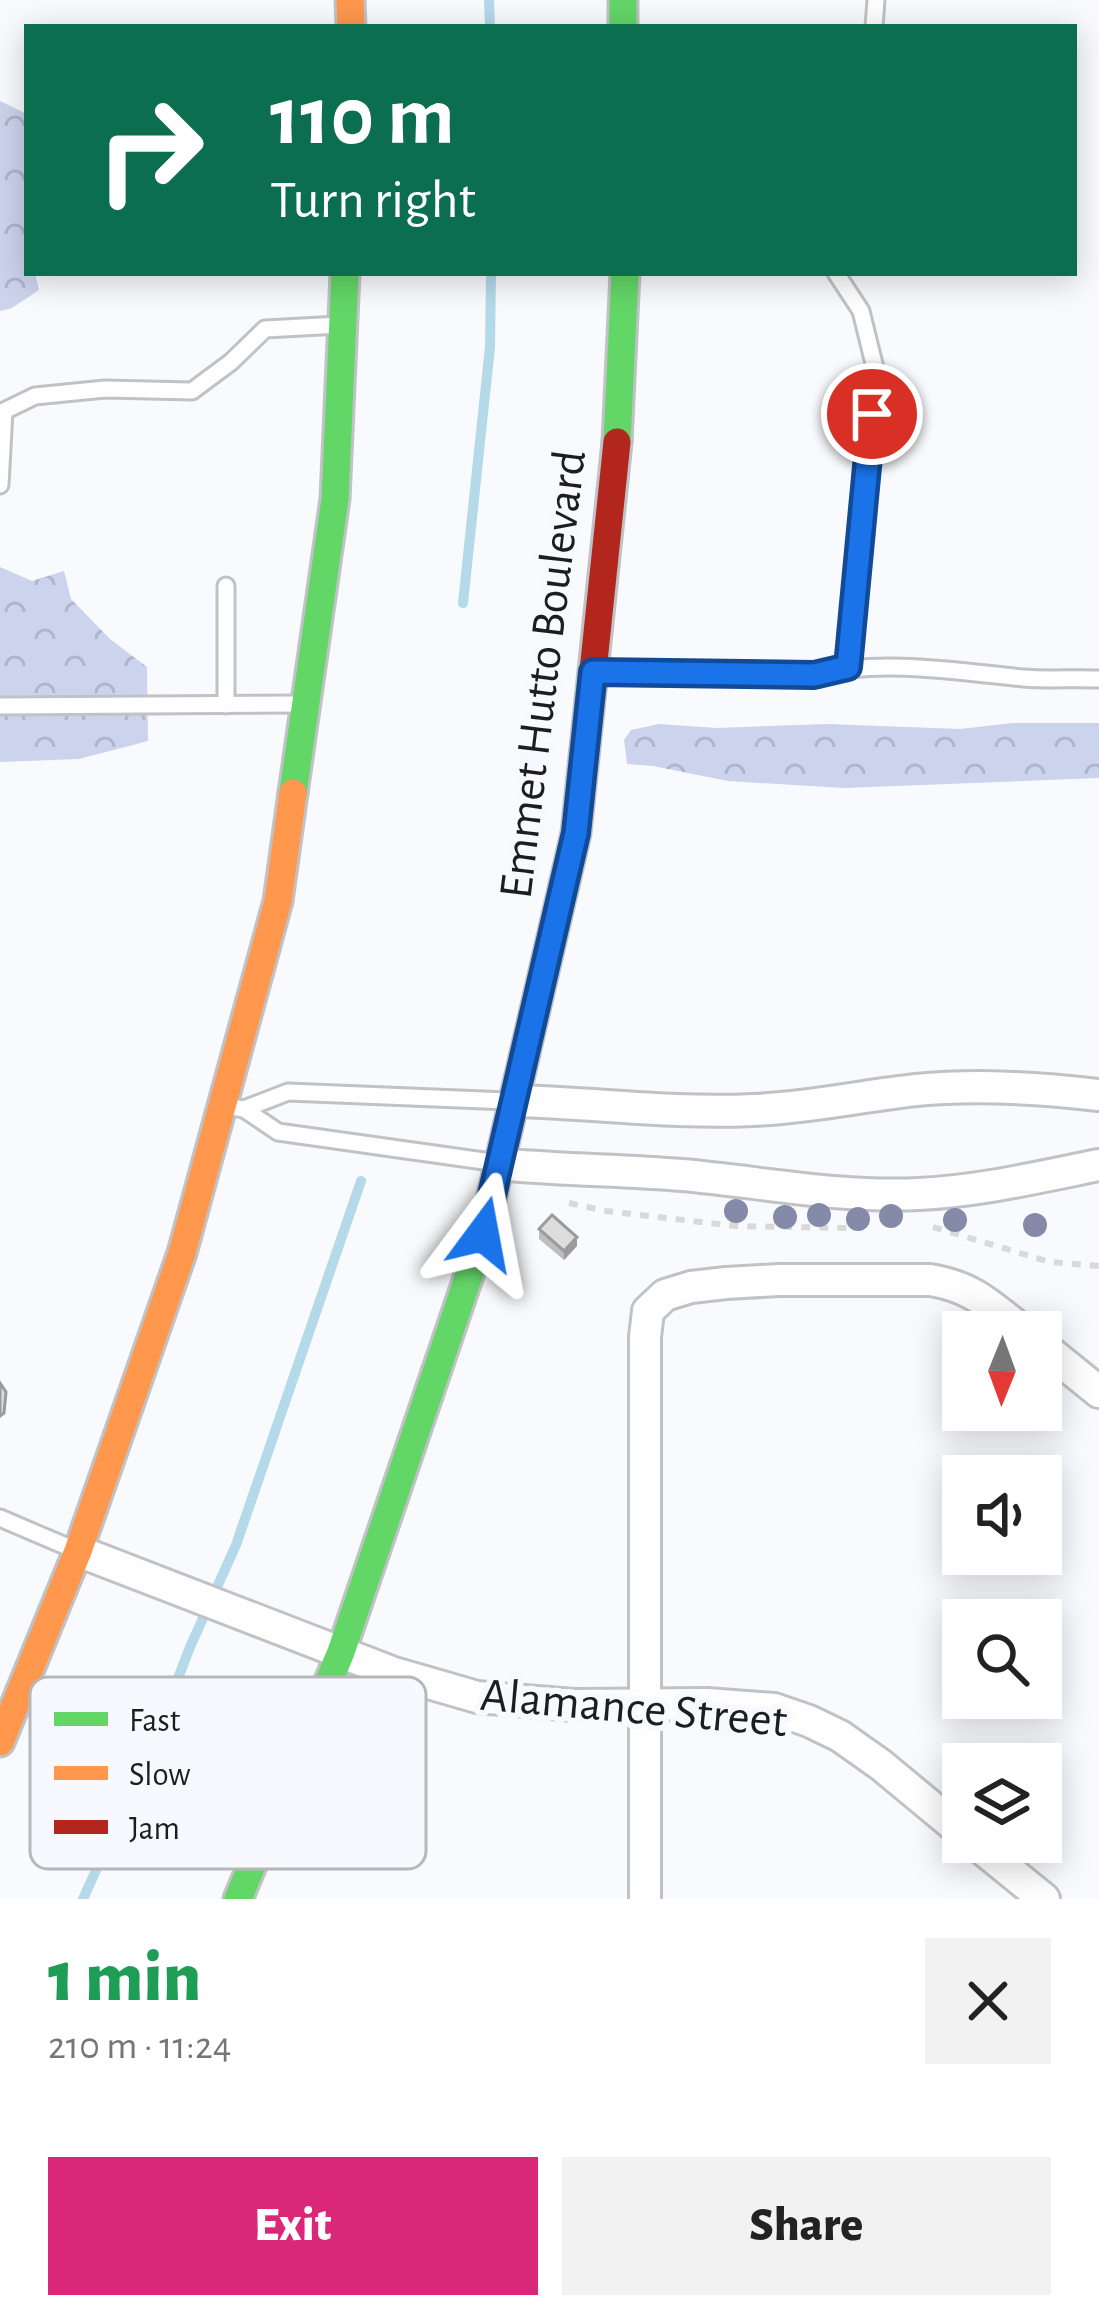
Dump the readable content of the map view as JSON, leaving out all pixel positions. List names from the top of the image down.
{
  "streets": {
    "street": ["Emmet Hutto Boulevard", "Alamance Street"]
  },
  "crossings": [
    ["Emmet Hutto Boulevard", "Alamance Street"]
  ],
  "legend": ["Fast", "Slow", "Jam"],
  "north": "bottom",
  "page": {
    "turn": ["110 m", "Turn right"],
    "heading": ["1 min", "210 m · 11:24"],
    "buttons": ["Exit", "Share"]
  }
}
